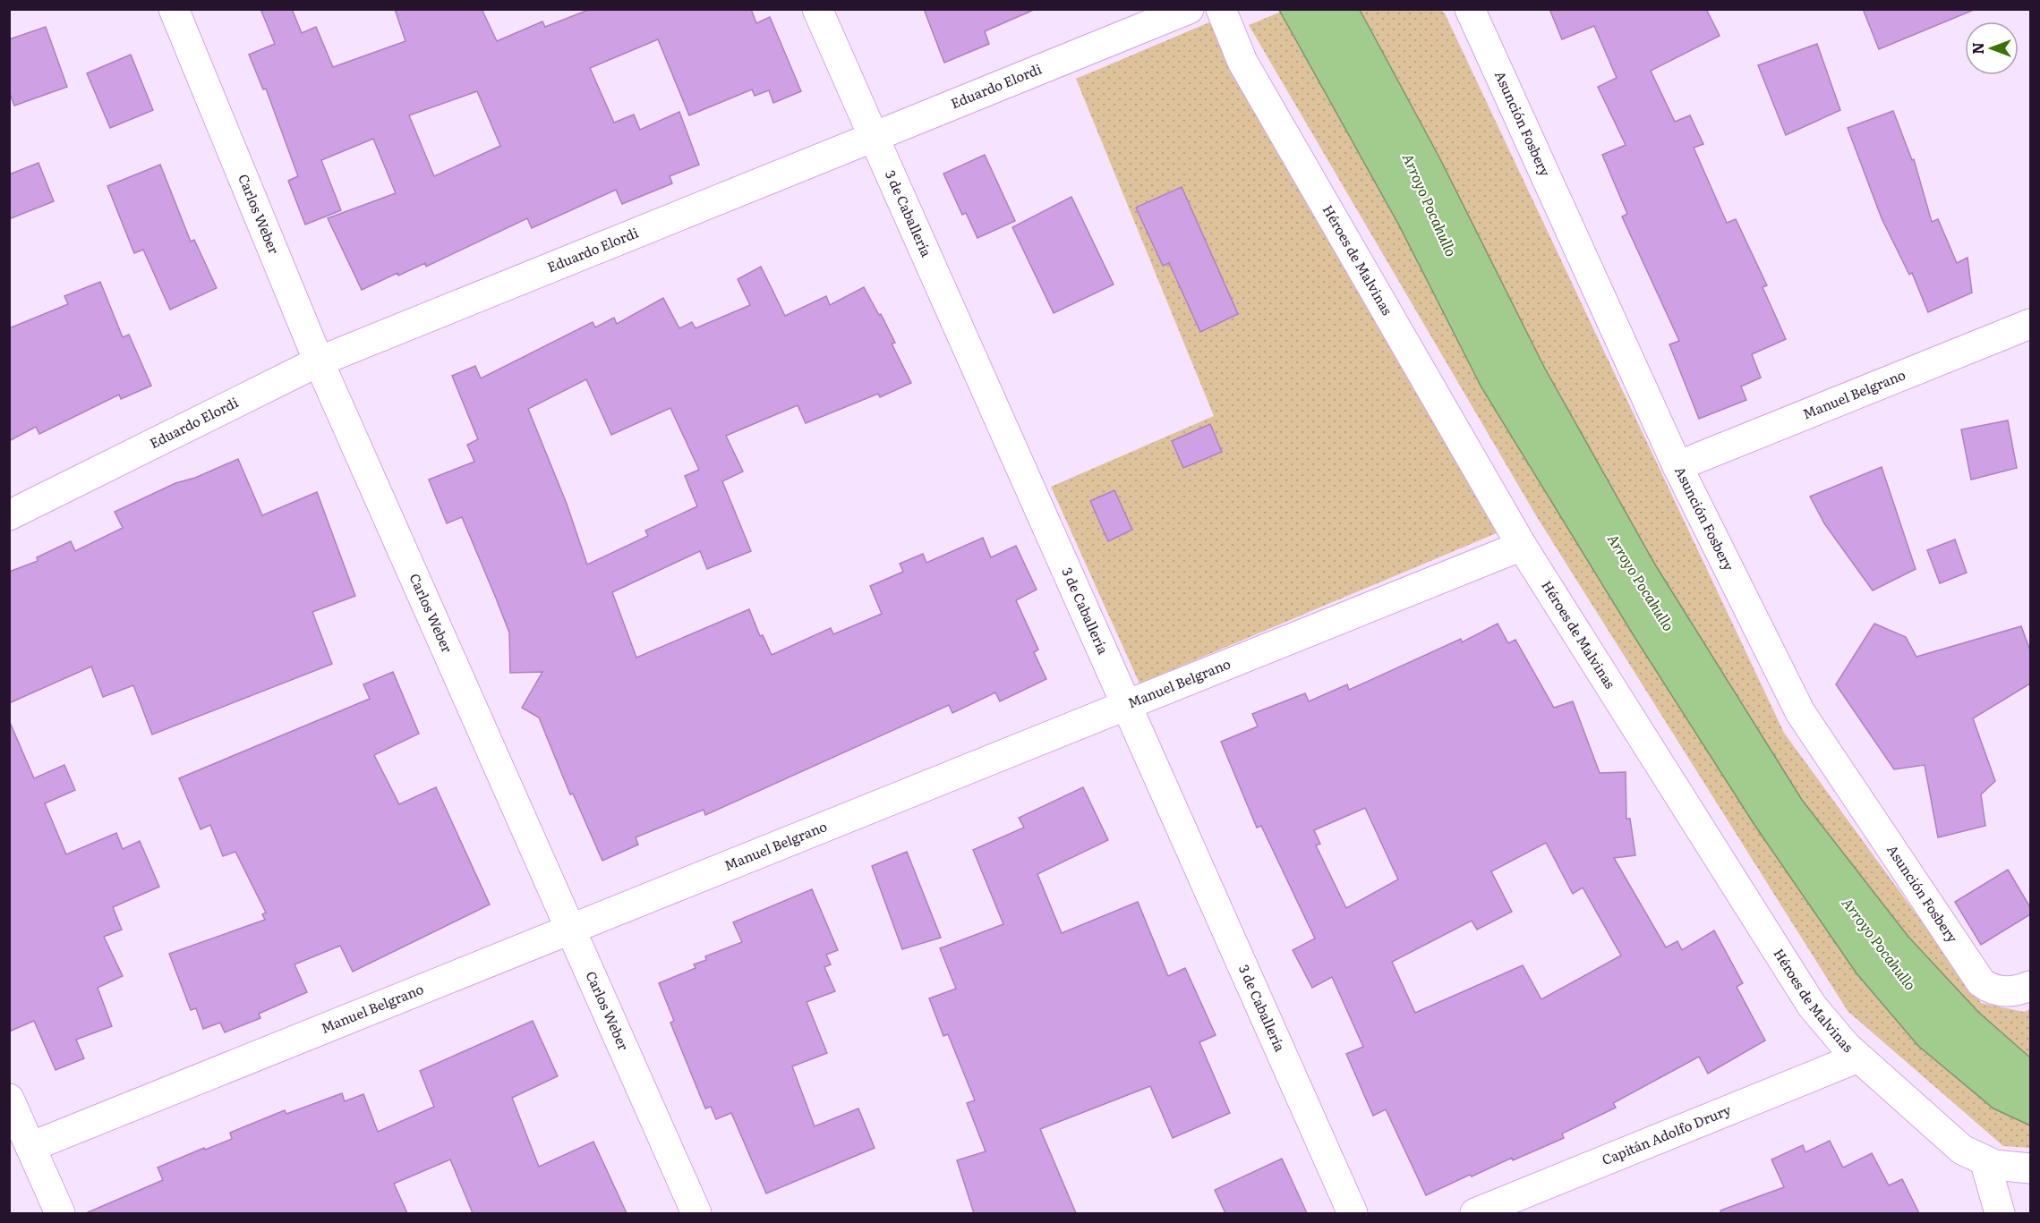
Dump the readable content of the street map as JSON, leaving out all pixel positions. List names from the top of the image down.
{
  "streets": {
    "street": [
      "Eduardo Elordi",
      "Asunción Fosbery",
      "Carlos Weber",
      "3 de Caballería",
      "Héroes de Malvinas",
      "Manuel Belgrano",
      "Capitán Adolfo Drury"
    ]
  },
  "crossings": [
    ["Eduardo Elordi", "Carlos Weber"],
    ["Eduardo Elordi", "3 de Caballería"],
    ["Asunción Fosbery", "Manuel Belgrano"],
    ["Carlos Weber", "Manuel Belgrano"],
    ["3 de Caballería", "Manuel Belgrano"],
    ["Héroes de Malvinas", "Manuel Belgrano"],
    ["Héroes de Malvinas", "Capitán Adolfo Drury"]
  ],
  "water": ["Arroyo Pocahullo"],
  "north": "left"
}
